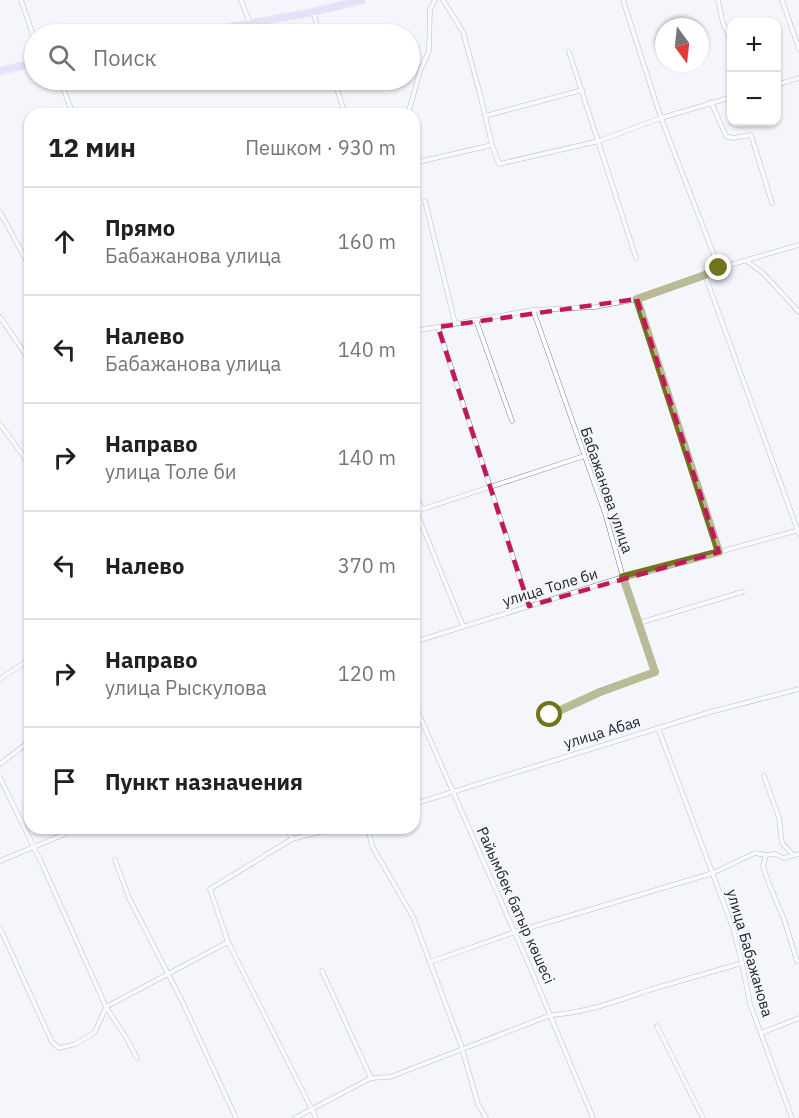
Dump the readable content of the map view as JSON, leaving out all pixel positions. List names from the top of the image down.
{
  "streets": {
    "street": [
      "Бабажанова улица",
      "улица Толе би",
      "улица Абая",
      "Райымбек батыр көшесі",
      "улица Бабажанова"
    ]
  },
  "crossings": [
    ["Бабажанова улица", "улица Толе би"],
    ["улица Абая", "Райымбек батыр көшесі"],
    ["улица Абая", "улица Бабажанова"]
  ],
  "north": "bottom",
  "page": {
    "map_buttons": ["+", "−"],
    "search": "Поиск",
    "heading": ["12 мин", "Пешком · 930 m"],
    "list": [
      ["Прямо", "Бабажанова улица", "160 m"],
      ["Налево", "Бабажанова улица", "140 m"],
      ["Направо", "улица Толе би", "140 m"],
      ["Налево", "370 m"],
      ["Направо", "улица Рыскулова", "120 m"],
      "Пункт назначения"
    ]
  }
}
